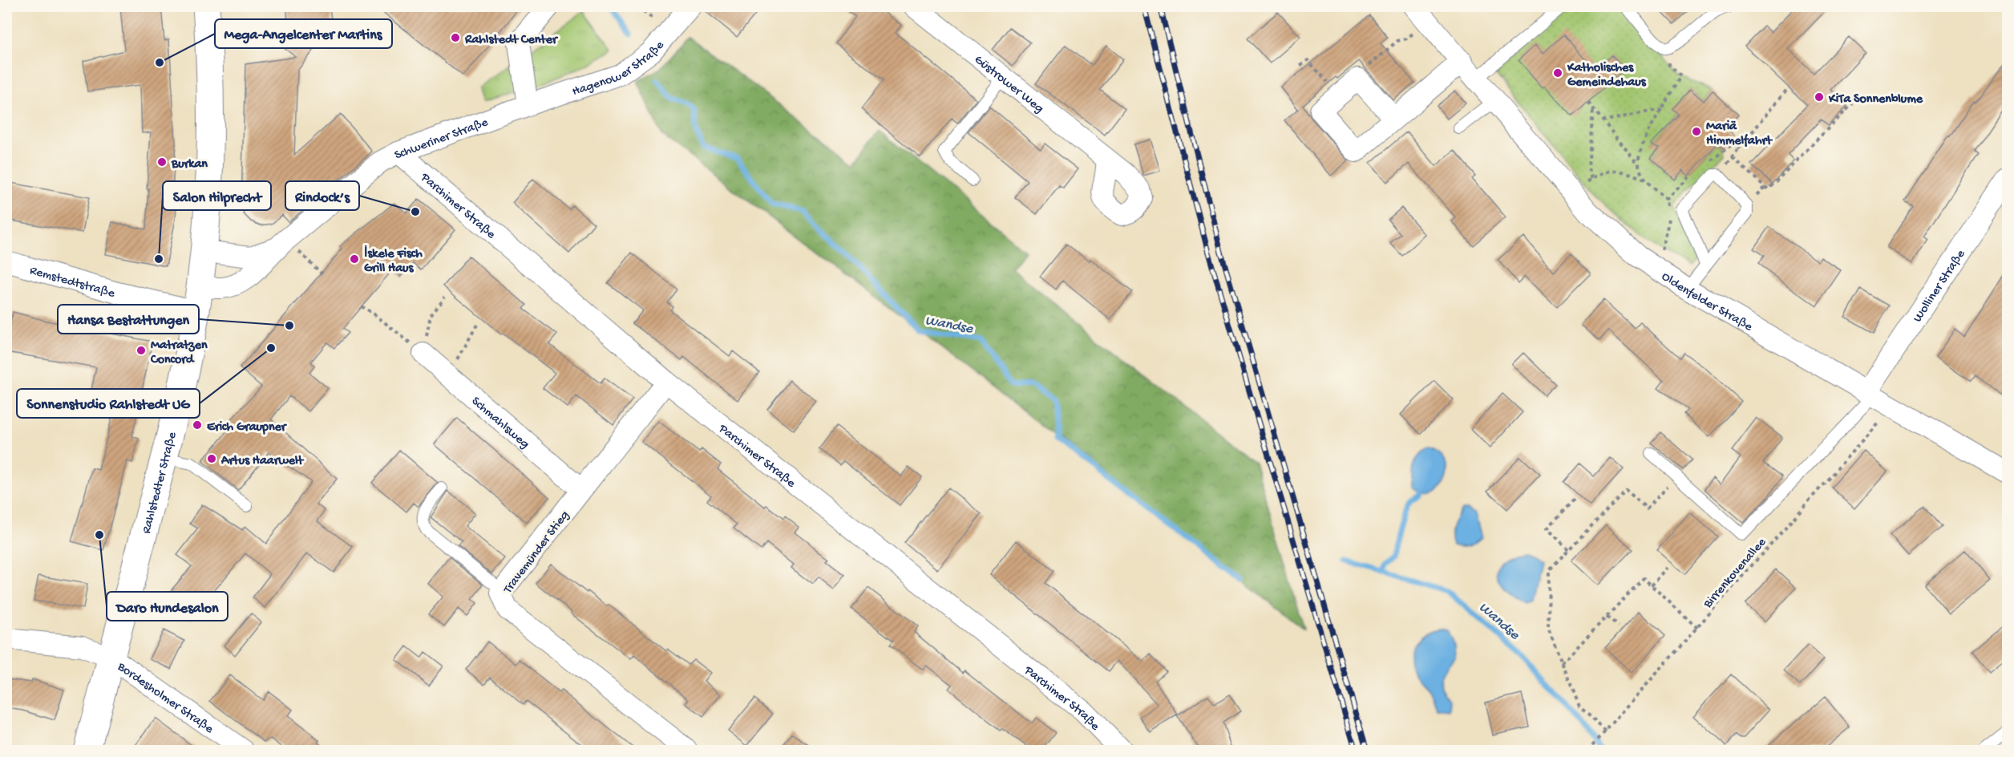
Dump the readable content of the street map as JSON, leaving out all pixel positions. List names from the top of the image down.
{
  "streets": {
    "main road": ["Rahlstedter Straße"],
    "street": [
      "Hagenower Straße",
      "Güstrower Weg",
      "Schweriner Straße",
      "Parchimer Straße",
      "Remstedtstraße",
      "Wolliner Straße",
      "Oldenfelder Straße",
      "Schmahlsweg",
      "Travemünder Stieg",
      "Bordesholmer Straße"
    ],
    "path": ["Birrenkovenallee"]
  },
  "crossings": [
    ["Hagenower Straße", "Schweriner Straße"],
    ["Schweriner Straße", "Parchimer Straße"],
    ["Schweriner Straße", "Remstedtstraße"],
    ["Schweriner Straße", "Rahlstedter Straße"],
    ["Parchimer Straße", "Travemünder Stieg"],
    ["Remstedtstraße", "Rahlstedter Straße"],
    ["Wolliner Straße", "Oldenfelder Straße"],
    ["Oldenfelder Straße", "Birrenkovenallee"],
    ["Schmahlsweg", "Travemünder Stieg"],
    ["Rahlstedter Straße", "Bordesholmer Straße"]
  ],
  "water": ["Wandse"],
  "places": [
    "Rahlstedt Center",
    "Mega-Angelcenter Martins",
    "Katholisches Gemeindehaus",
    "KiTa Sonnenblume",
    "Mariä Himmelfahrt",
    "Burkan",
    "Rindock’s",
    "Salon Hilprecht",
    "İskele Fisch Grill Haus",
    "Hansa Bestattungen",
    "Sonnenstudio Rahlstedt UG",
    "Matratzen Concord",
    "Erich Graupner",
    "Artus Haarwelt",
    "Daro Hundesalon"
  ]
}
